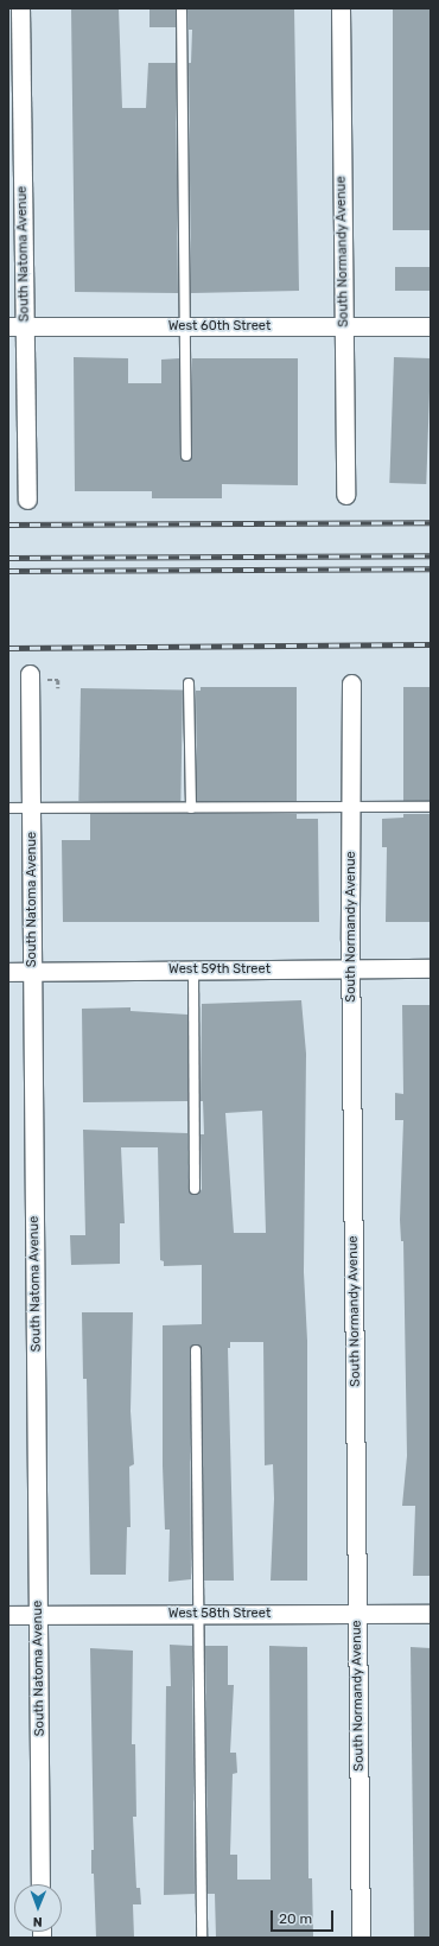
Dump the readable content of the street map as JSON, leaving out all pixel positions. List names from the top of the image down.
{
  "streets": {
    "street": [
      "South Normandy Avenue",
      "South Natoma Avenue",
      "West 60th Street",
      "West 59th Street",
      "West 58th Street"
    ]
  },
  "crossings": [
    ["South Normandy Avenue", "West 60th Street"],
    ["South Normandy Avenue", "West 59th Street"],
    ["South Normandy Avenue", "West 58th Street"],
    ["South Natoma Avenue", "West 60th Street"],
    ["South Natoma Avenue", "West 59th Street"],
    ["South Natoma Avenue", "West 58th Street"]
  ],
  "scale_bar": "20 m",
  "north": "bottom"
}
